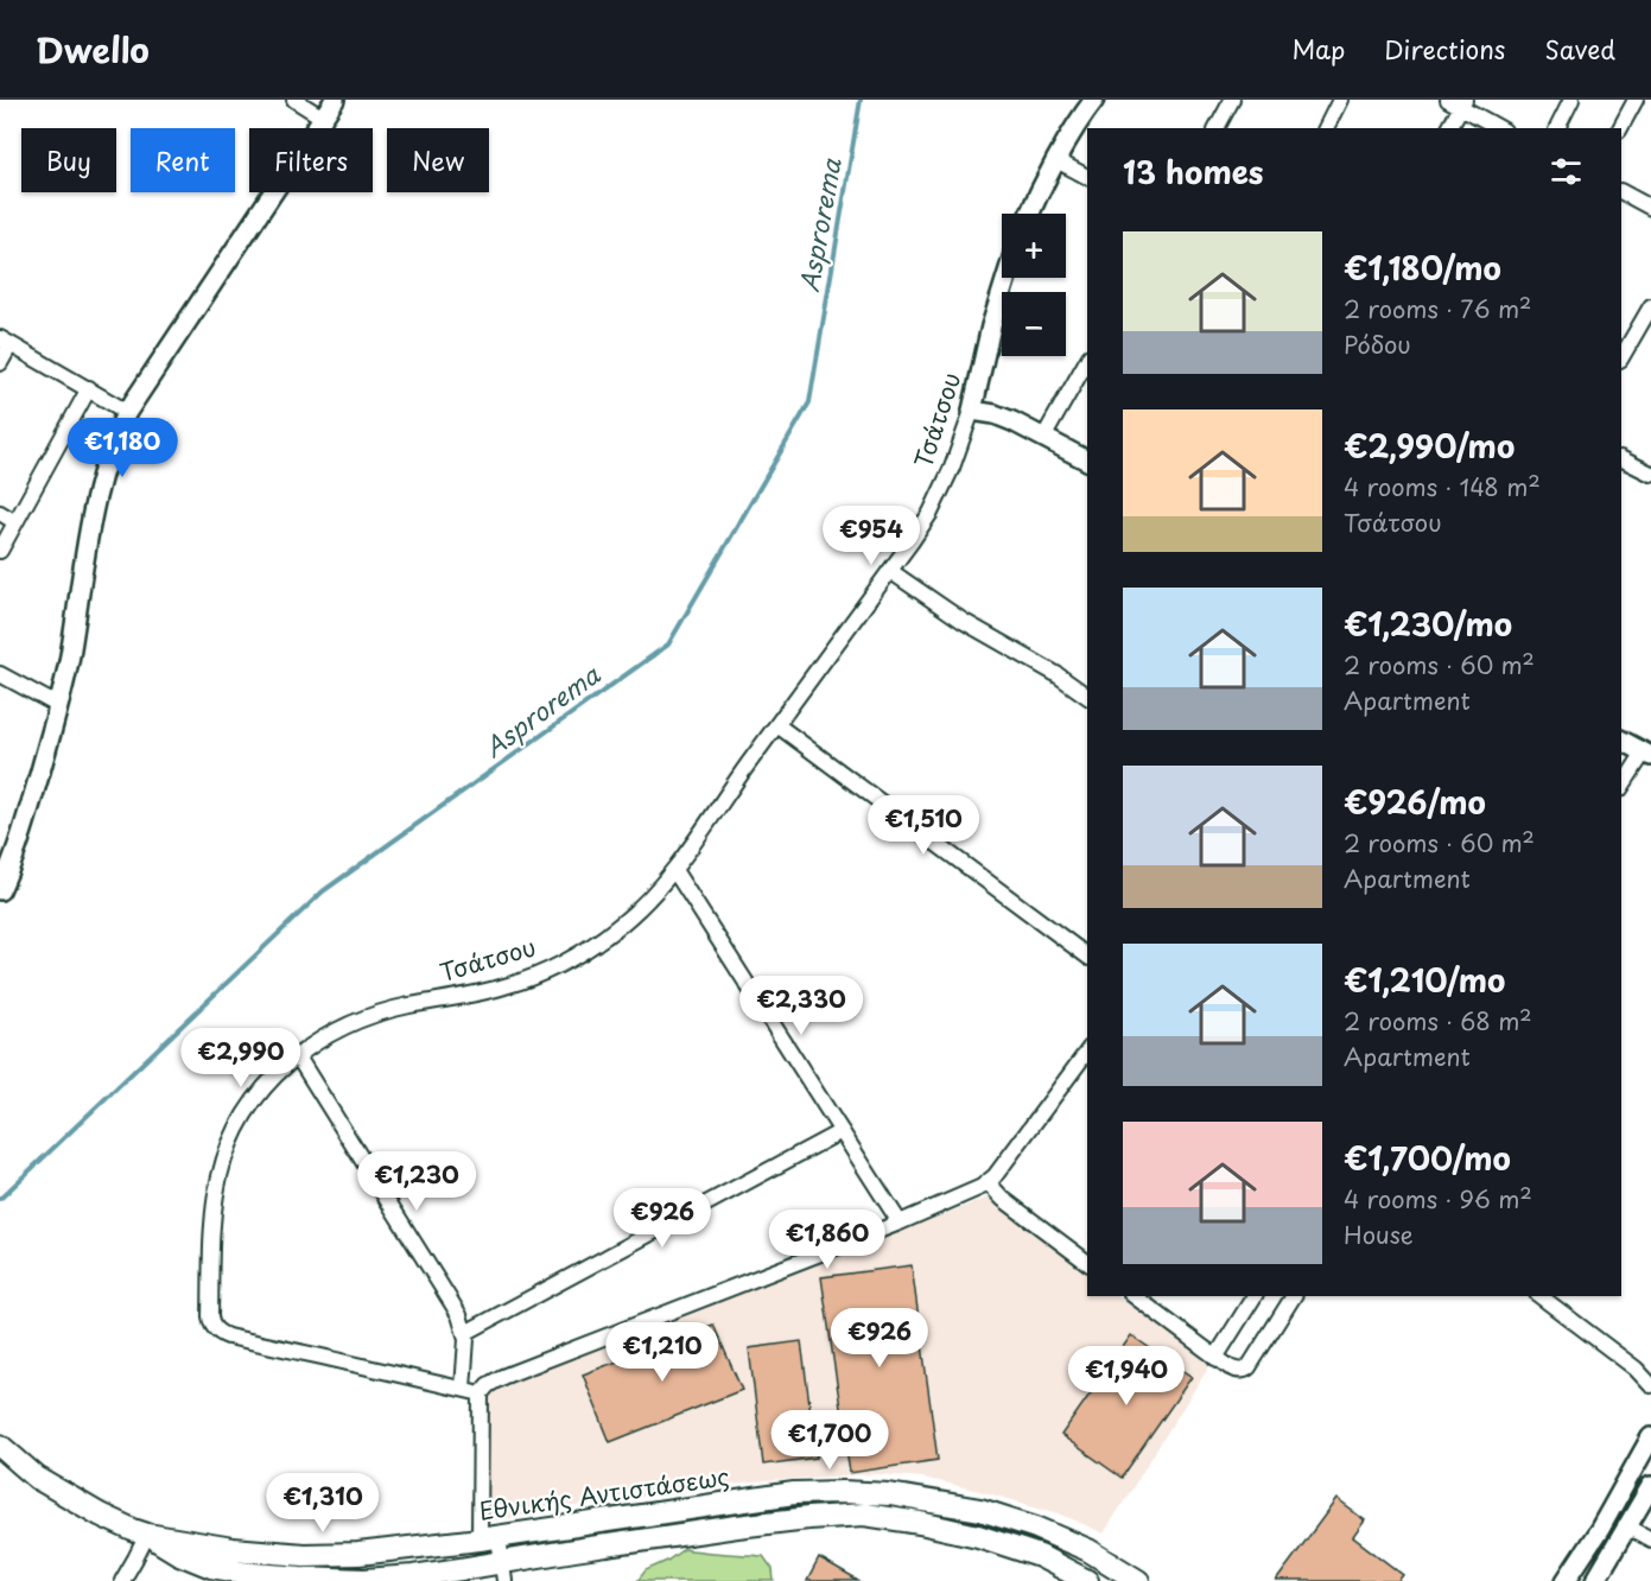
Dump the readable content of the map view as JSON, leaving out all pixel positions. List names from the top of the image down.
{
  "streets": {
    "main road": ["Εθνικής Αντιστάσεως"],
    "street": ["Τσάτσου"]
  },
  "water": ["Asprorema"],
  "page": {
    "header": "Dwello",
    "nav": ["Map", "Directions", "Saved"],
    "chip": [
      "Buy",
      "Rent",
      "Filters",
      "New"
    ],
    "heading": "13 homes",
    "map_buttons": ["+", "−"],
    "list": [
      {
        "name": "€1,180/mo",
        "note": "2 rooms · 76 m² · Ρόδου"
      },
      {
        "name": "€2,990/mo",
        "note": "4 rooms · 148 m² · Τσάτσου"
      },
      {
        "name": "€1,230/mo",
        "note": "2 rooms · 60 m² · Apartment"
      },
      {
        "name": "€926/mo",
        "note": "2 rooms · 60 m² · Apartment"
      },
      {
        "name": "€1,210/mo",
        "note": "2 rooms · 68 m² · Apartment"
      },
      {
        "name": "€1,700/mo",
        "note": "4 rooms · 96 m² · House"
      }
    ],
    "price": [
      "€1,180",
      "€954",
      "€1,510",
      "€2,330",
      "€2,990",
      "€1,230",
      "€926",
      "€1,860",
      "€926",
      "€1,210",
      "€1,940",
      "€1,700",
      "€1,310"
    ]
  }
}
